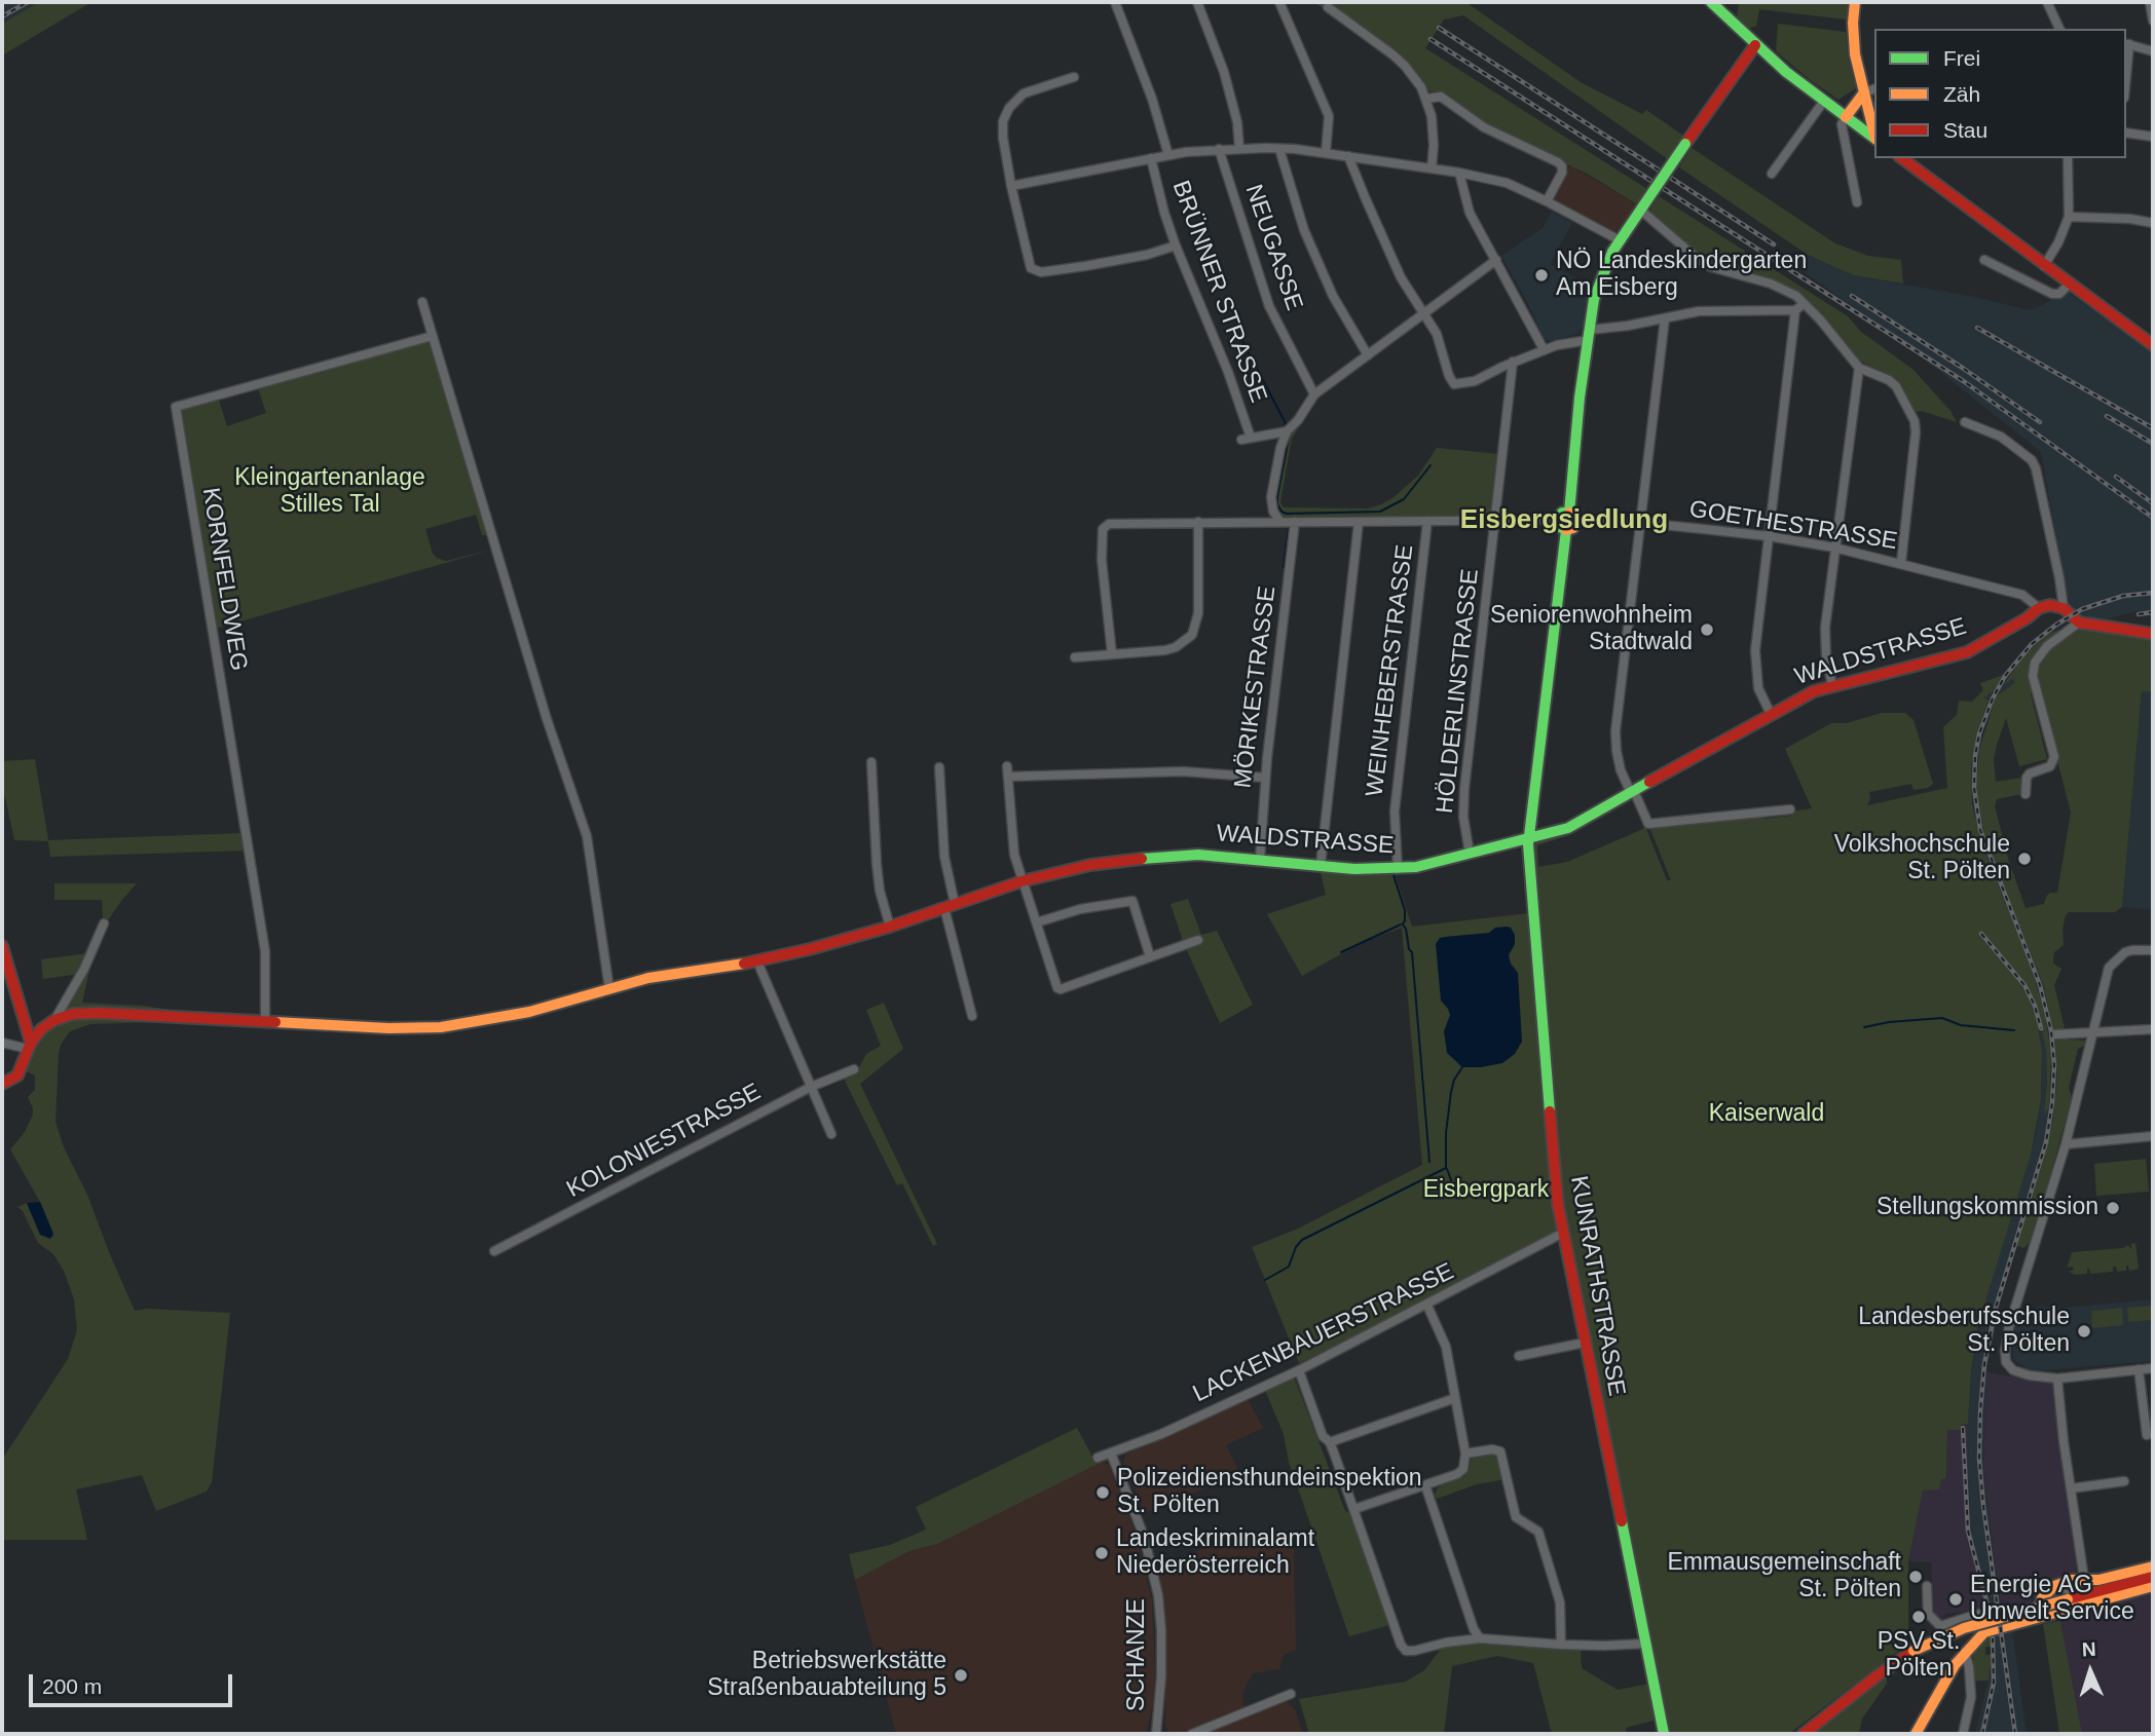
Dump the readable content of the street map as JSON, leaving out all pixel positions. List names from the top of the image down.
{
  "streets": {
    "street": [
      "NEUGASSE",
      "BRÜNNER STRASSE",
      "GOETHESTRASSE",
      "KORNFELDWEG",
      "WALDSTRASSE",
      "WEINHEBERSTRASSE",
      "MÖRIKESTRASSE",
      "HÖLDERLINSTRASSE",
      "KOLONIESTRASSE",
      "KUNRATHSTRASSE",
      "LACKENBAUERSTRASSE",
      "SCHANZE"
    ]
  },
  "crossings": [
    ["GOETHESTRASSE", "WALDSTRASSE"],
    ["GOETHESTRASSE", "KUNRATHSTRASSE"],
    ["KORNFELDWEG", "WALDSTRASSE"],
    ["WALDSTRASSE", "WEINHEBERSTRASSE"],
    ["WALDSTRASSE", "MÖRIKESTRASSE"],
    ["WALDSTRASSE", "HÖLDERLINSTRASSE"],
    ["WALDSTRASSE", "KUNRATHSTRASSE"],
    ["KUNRATHSTRASSE", "LACKENBAUERSTRASSE"],
    ["LACKENBAUERSTRASSE", "SCHANZE"]
  ],
  "districts": ["Eisbergsiedlung"],
  "parks": ["Kleingartenanlage Stilles Tal", "Kaiserwald", "Eisbergpark"],
  "places": [
    "NÖ Landeskindergarten Am Eisberg",
    "Seniorenwohnheim Stadtwald",
    "Volkshochschule St. Pölten",
    "Stellungskommission",
    "Landesberufsschule St. Pölten",
    "Polizeidiensthundeinspektion St. Pölten",
    "Landeskriminalamt Niederösterreich",
    "Emmausgemeinschaft St. Pölten",
    "Energie AG Umwelt Service",
    "PSV St. Pölten",
    "Betriebswerkstätte Straßenbauabteilung 5"
  ],
  "legend": ["Frei", "Zäh", "Stau"],
  "scale_bar": "200 m",
  "north": "top"
}
